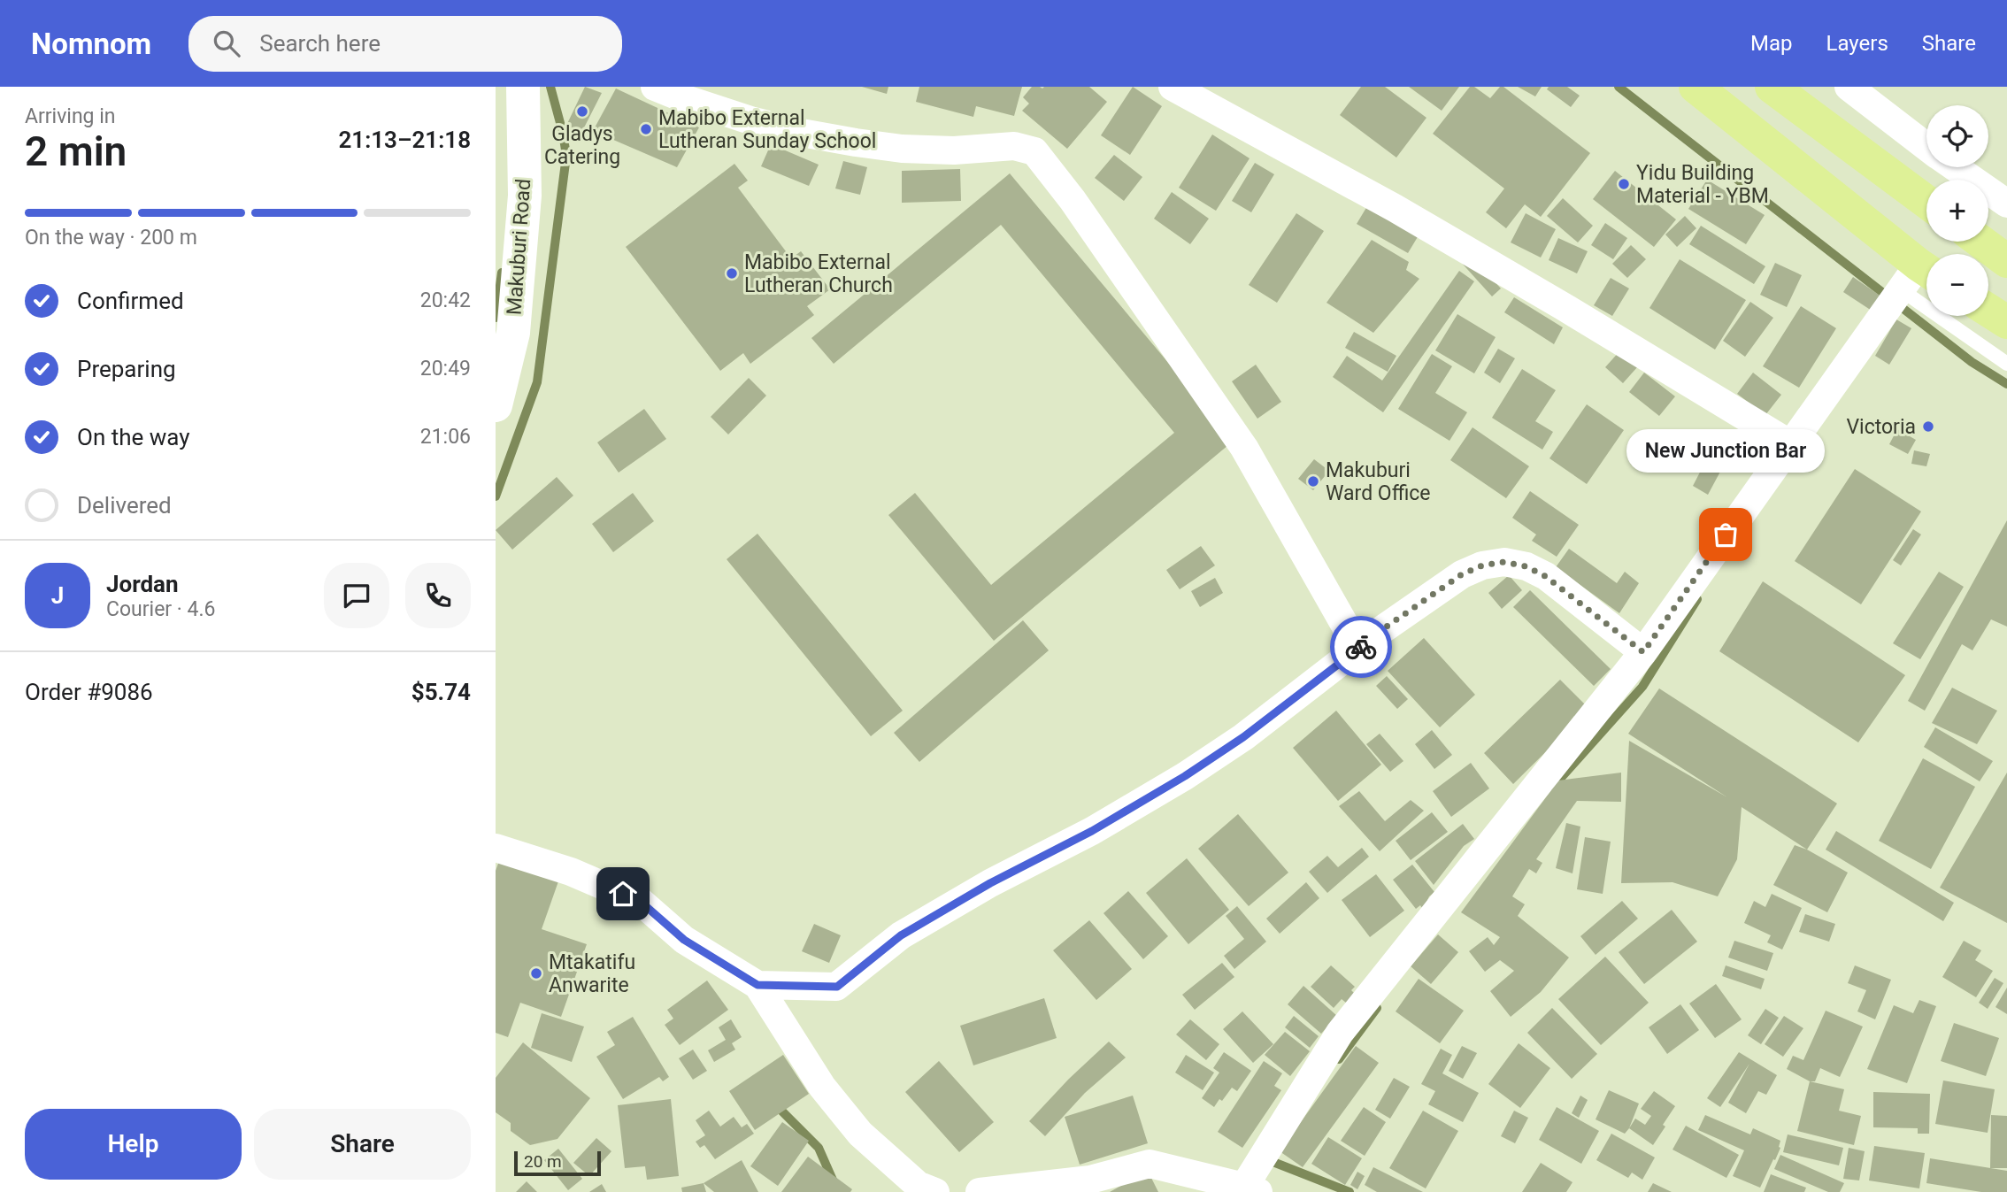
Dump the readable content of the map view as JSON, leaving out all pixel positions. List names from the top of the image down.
{
  "streets": {
    "street": ["Makuburi Road"]
  },
  "places": [
    "Gladys Catering",
    "Mabibo External Lutheran Sunday School",
    "Yidu Building Material - YBM",
    "Mabibo External Lutheran Church",
    "Victoria",
    "Makuburi Ward Office",
    "New Junction Bar",
    "Mtakatifu Anwarite"
  ],
  "scale_bar": "20 m",
  "page": {
    "header": "Nomnom",
    "search": "Search here",
    "nav": ["Map", "Layers", "Share"],
    "heading": ["2 min", "Arriving in", "21:13–21:18"],
    "panel": [
      "Jordan",
      "Courier · 4.6",
      "Order #9086",
      "$5.74"
    ],
    "map_buttons": ["+", "−"],
    "bar": "On the way · 200 m",
    "list": [
      ["Confirmed", "20:42"],
      ["Preparing", "20:49"],
      ["On the way", "21:06"],
      "Delivered"
    ],
    "bubble": "New Junction Bar",
    "round": "J",
    "buttons": ["Help", "Share"],
    "scale": "20 m"
  }
}
